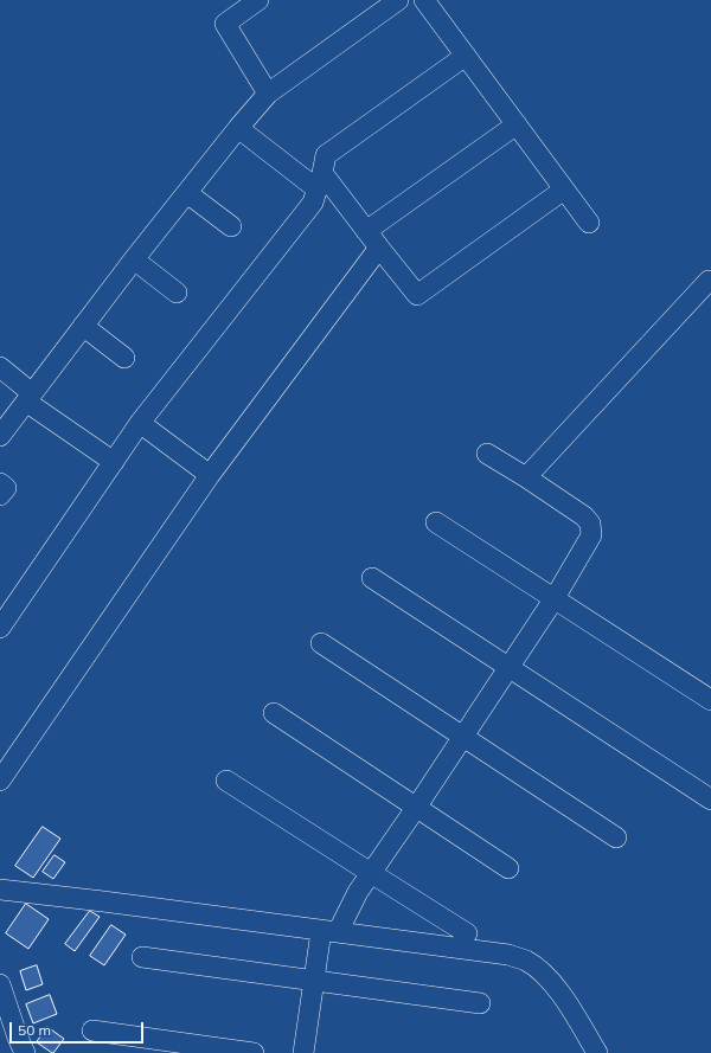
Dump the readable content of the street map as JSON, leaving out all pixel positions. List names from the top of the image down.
{
  "scale_bar": "50 m"
}
